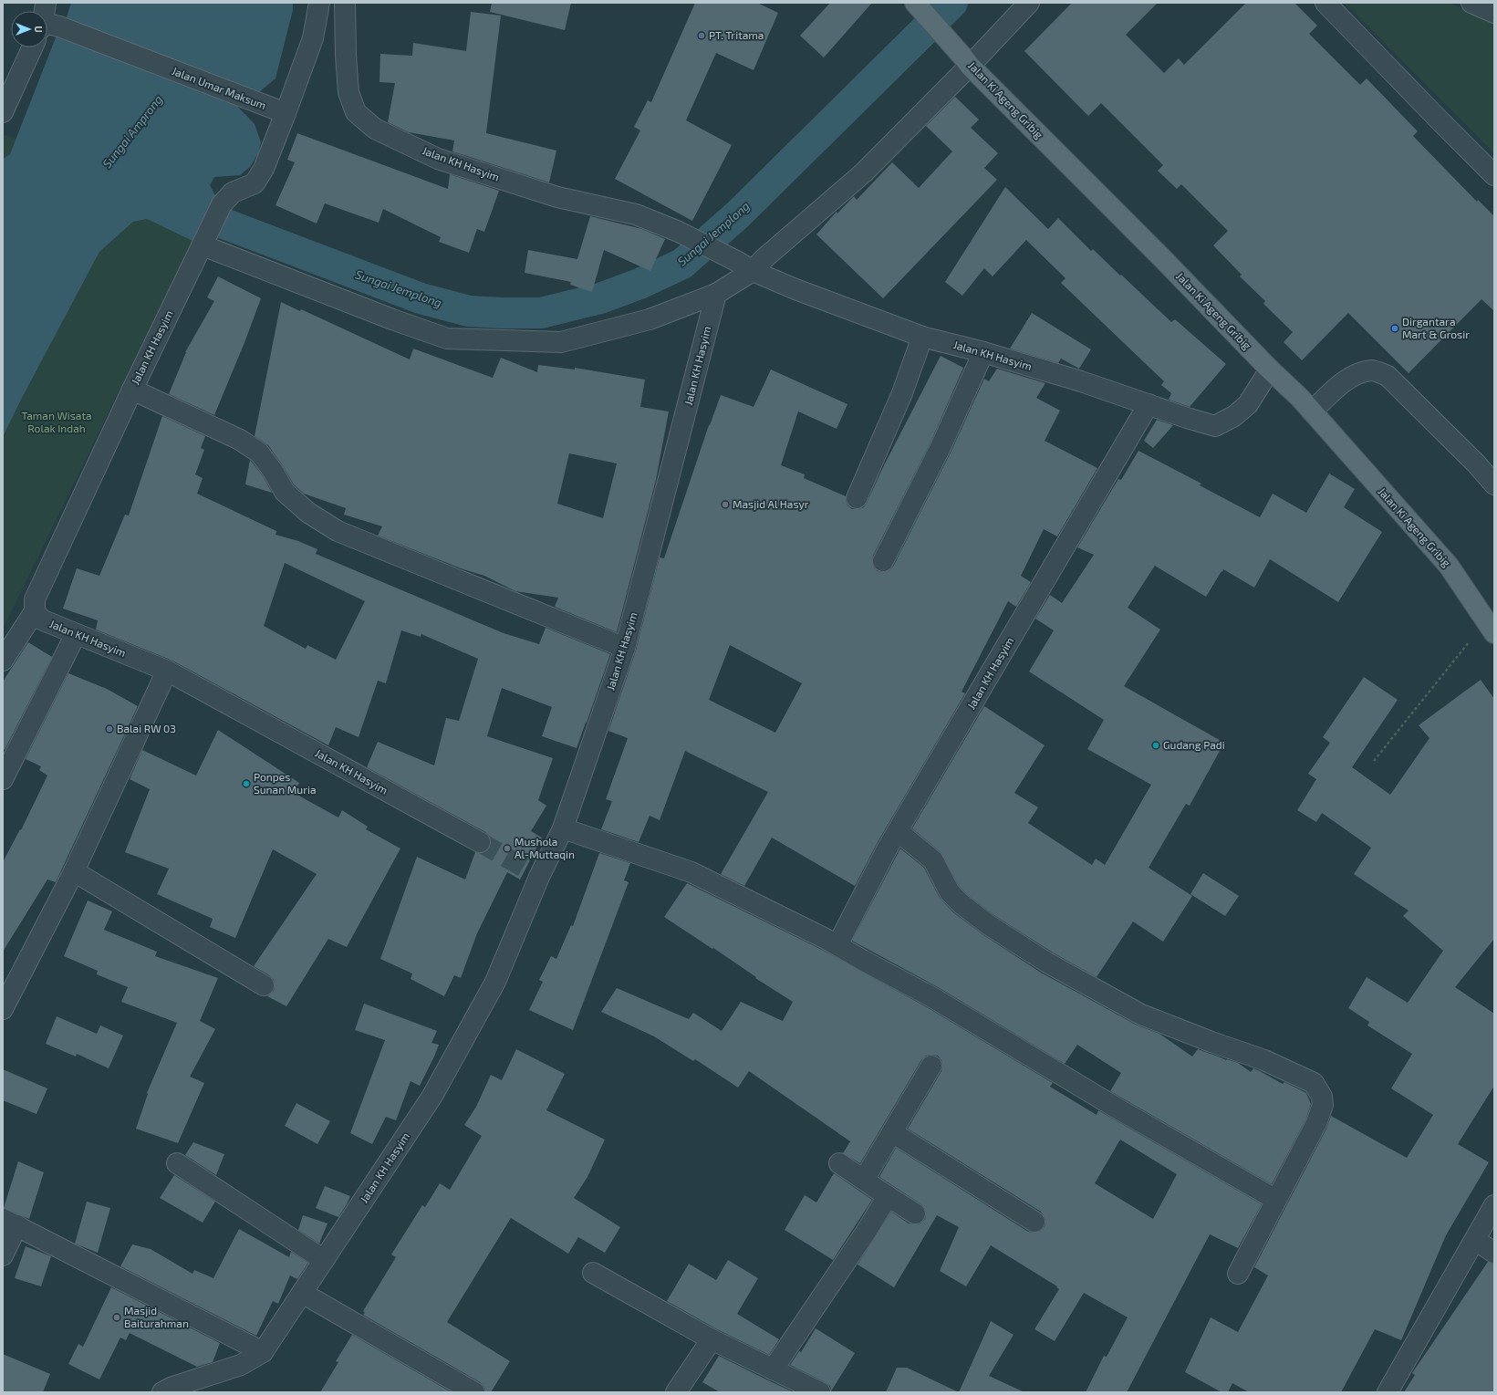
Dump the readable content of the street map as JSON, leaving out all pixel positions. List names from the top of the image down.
{
  "streets": {
    "main road": ["Jalan Ki Ageng Gribig"],
    "street": ["Jalan Umar Maksum", "Jalan KH Hasyim"]
  },
  "crossings": [
    ["Jalan Umar Maksum", "Jalan KH Hasyim"],
    ["Jalan Ki Ageng Gribig", "Jalan KH Hasyim"]
  ],
  "water": ["Sungai Amprong", "Sungai Jemplong"],
  "parks": ["Taman Wisata Rolak Indah"],
  "places": [
    "PT. Tritama",
    "Dirgantara Mart & Grosir",
    "Masjid Al Hasyr",
    "Balai RW 03",
    "Gudang Padi",
    "Ponpes Sunan Muria",
    "Mushola Al-Muttaqin",
    "Masjid Baiturahman"
  ],
  "north": "right"
}
